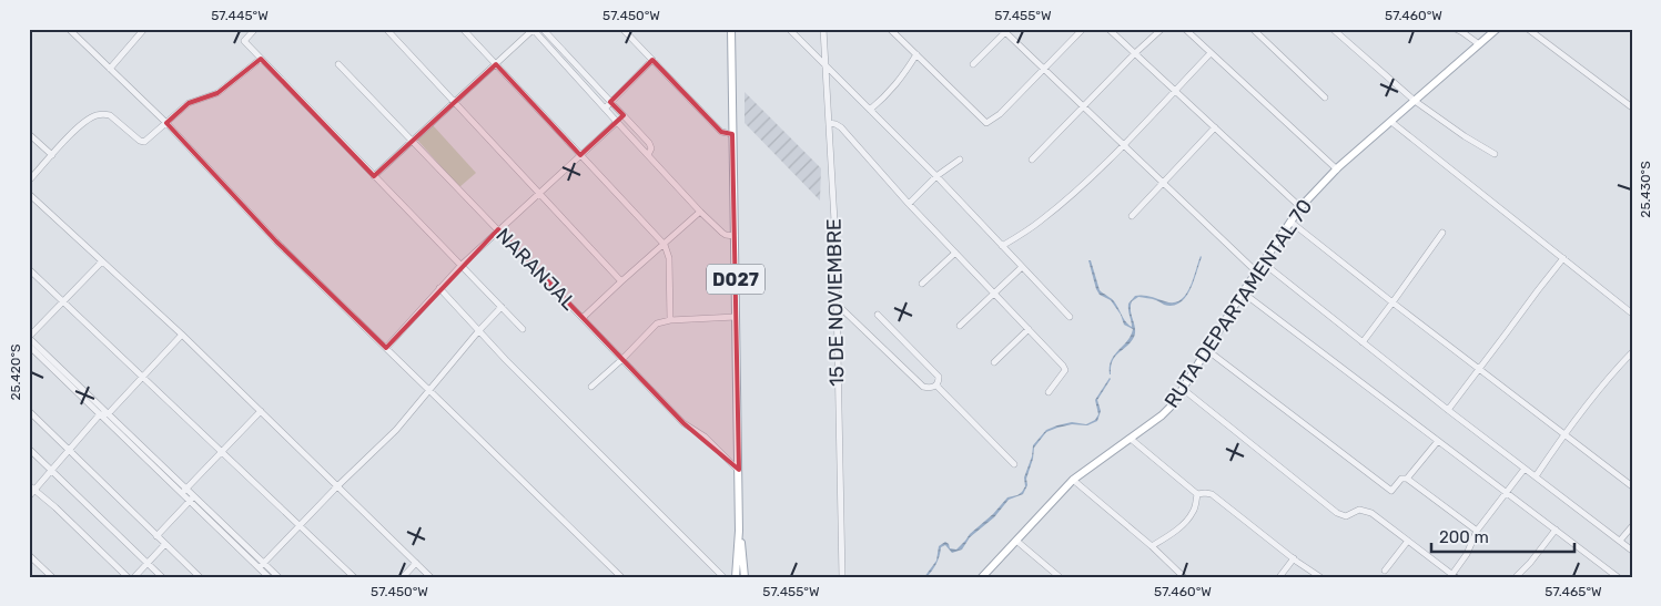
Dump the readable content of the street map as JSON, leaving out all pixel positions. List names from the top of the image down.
{
  "streets": {
    "main road": ["D027", "RUTA DEPARTAMENTAL 70"],
    "street": ["NARANJAL", "15 DE NOVIEMBRE"]
  },
  "crossings": [
    ["NARANJAL", "D027"]
  ],
  "scale_bar": "200 m",
  "coordinates": [
    "57.445°W",
    "57.450°W",
    "57.455°W",
    "57.460°W",
    "25.430°S",
    "25.420°S",
    "57.465°W"
  ]
}
